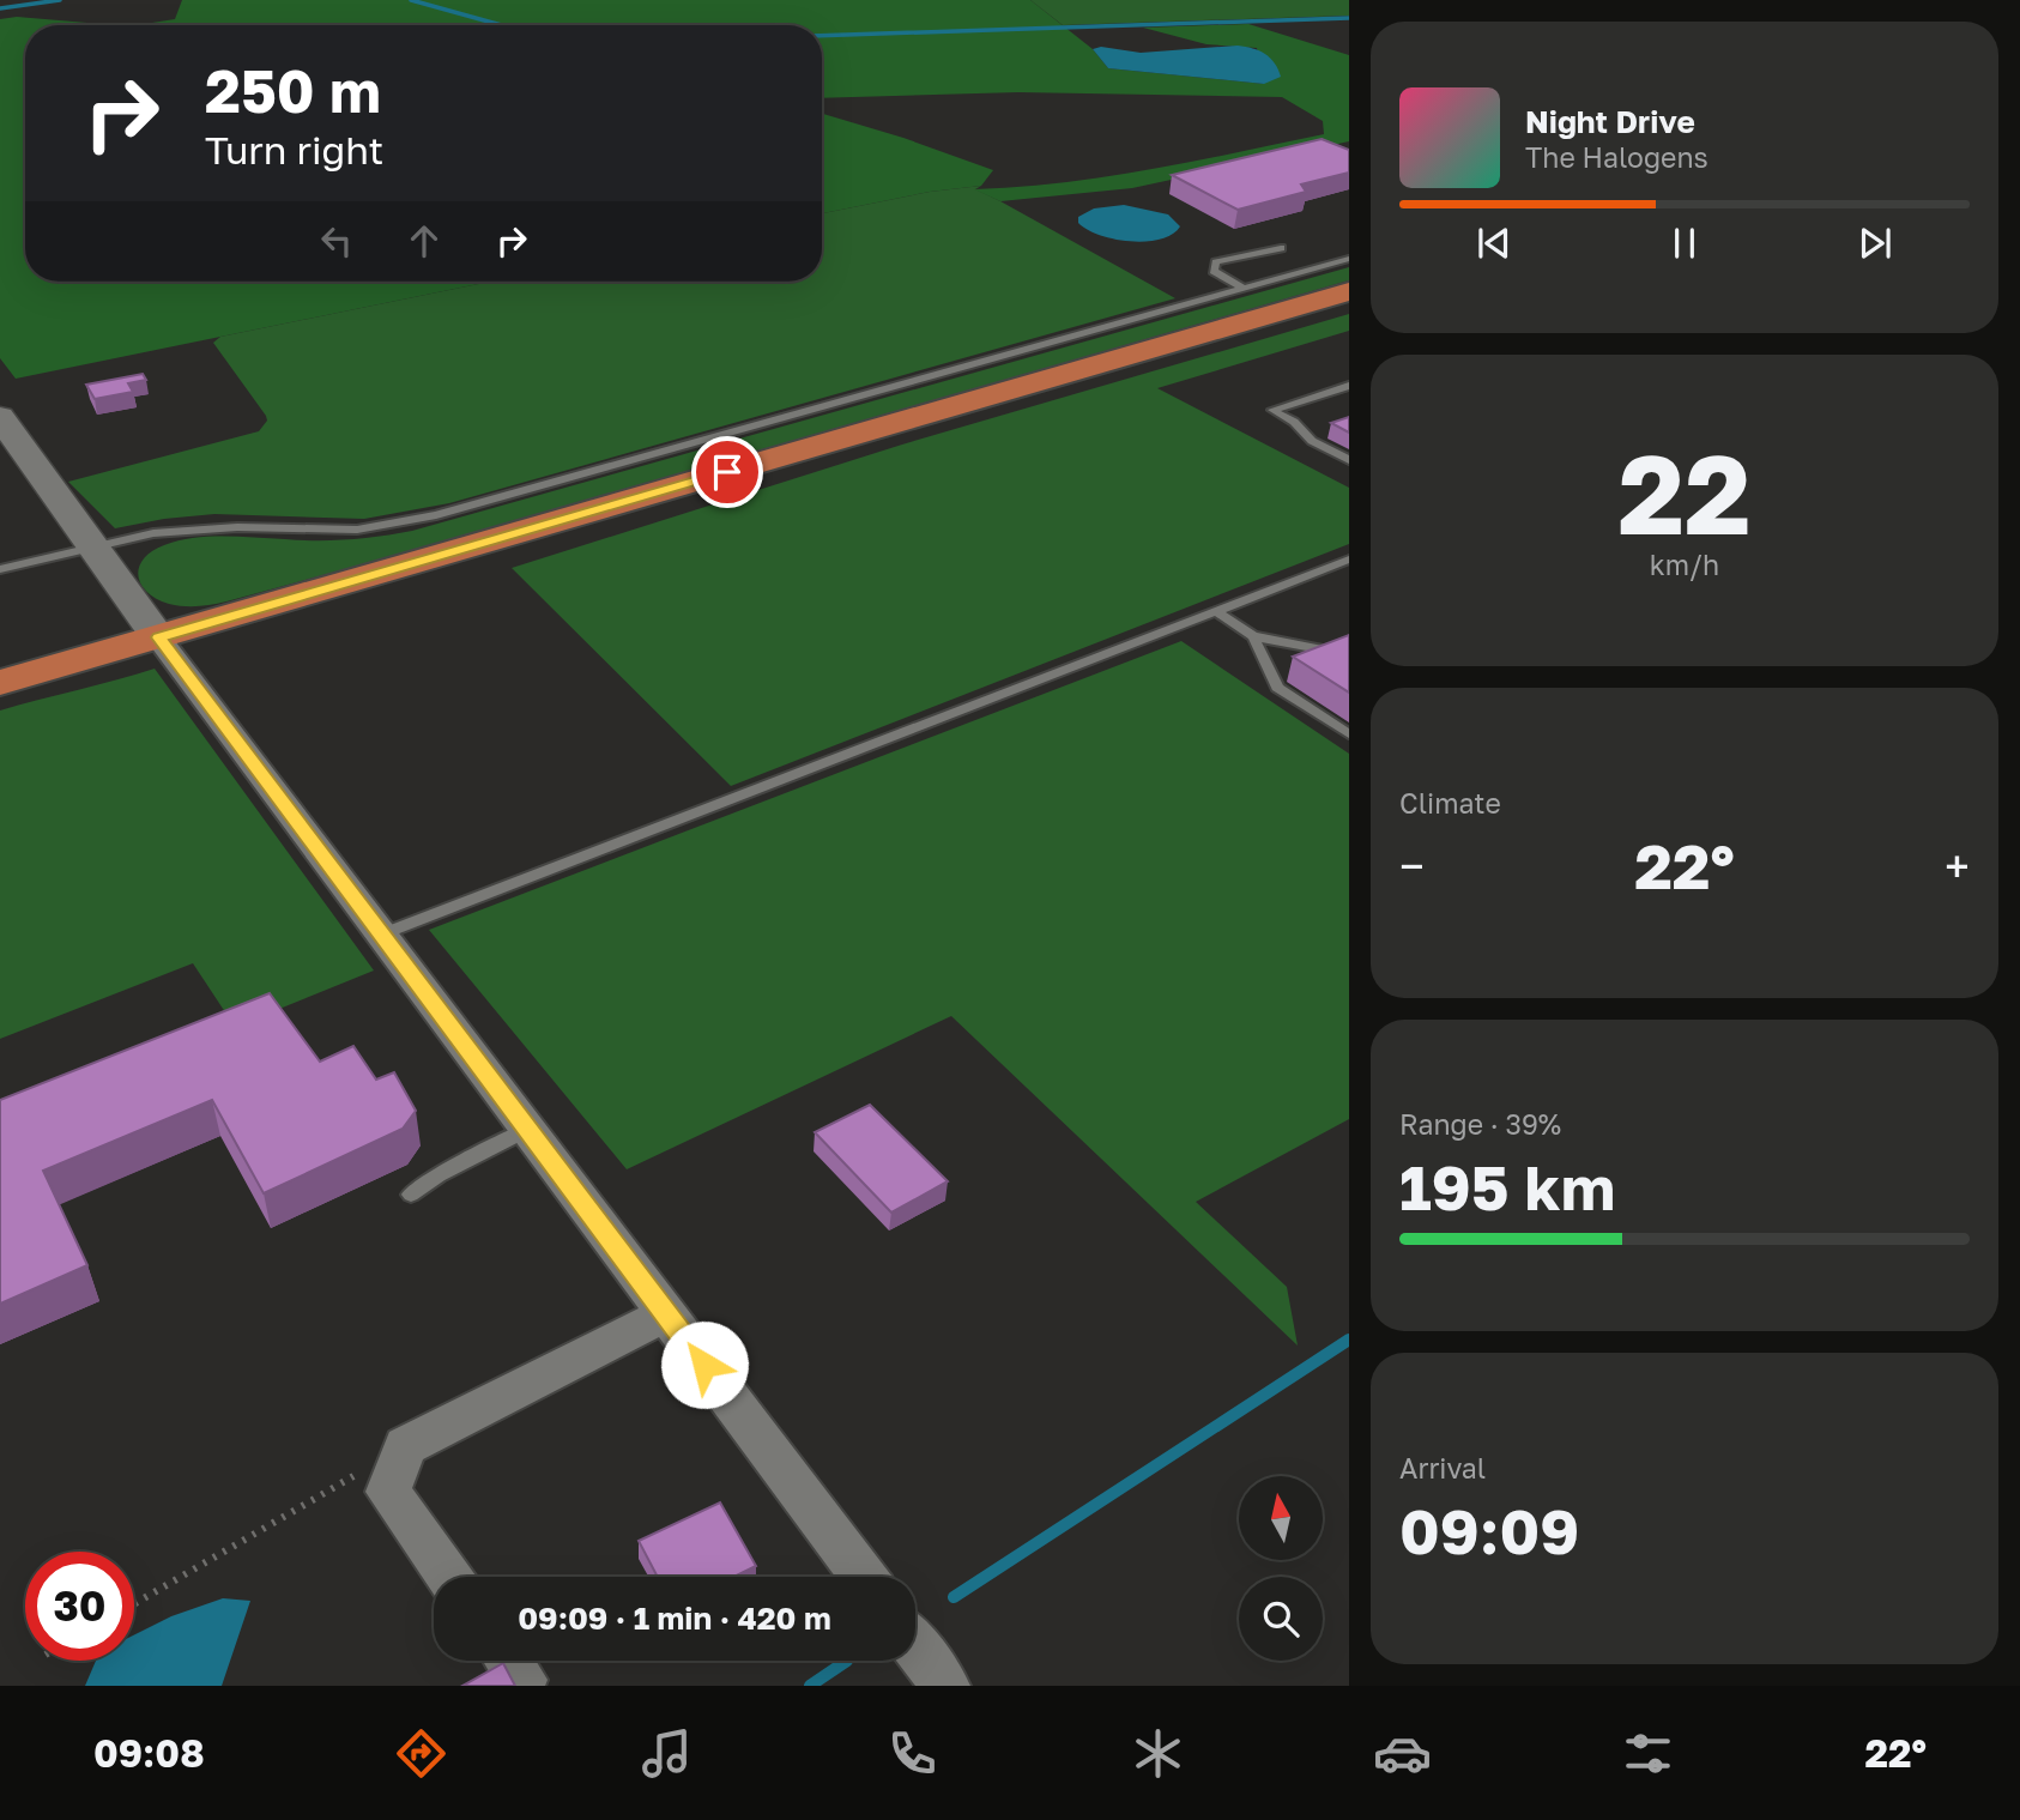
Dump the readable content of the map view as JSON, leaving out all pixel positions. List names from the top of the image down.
{
  "north": "top",
  "page": {
    "turn": ["250 m", "Turn right"],
    "song": ["Night Drive", "The Halogens"],
    "tile": [
      ["22", "km/h"],
      "Climate",
      ["Range · 39%", "195 km"],
      ["Arrival", "09:09"]
    ],
    "heat": ["−", "22°", "+"],
    "limit": "30",
    "trip": "09:09 · 1 min · 420 m",
    "tabs": ["09:08", "22°"]
  }
}
